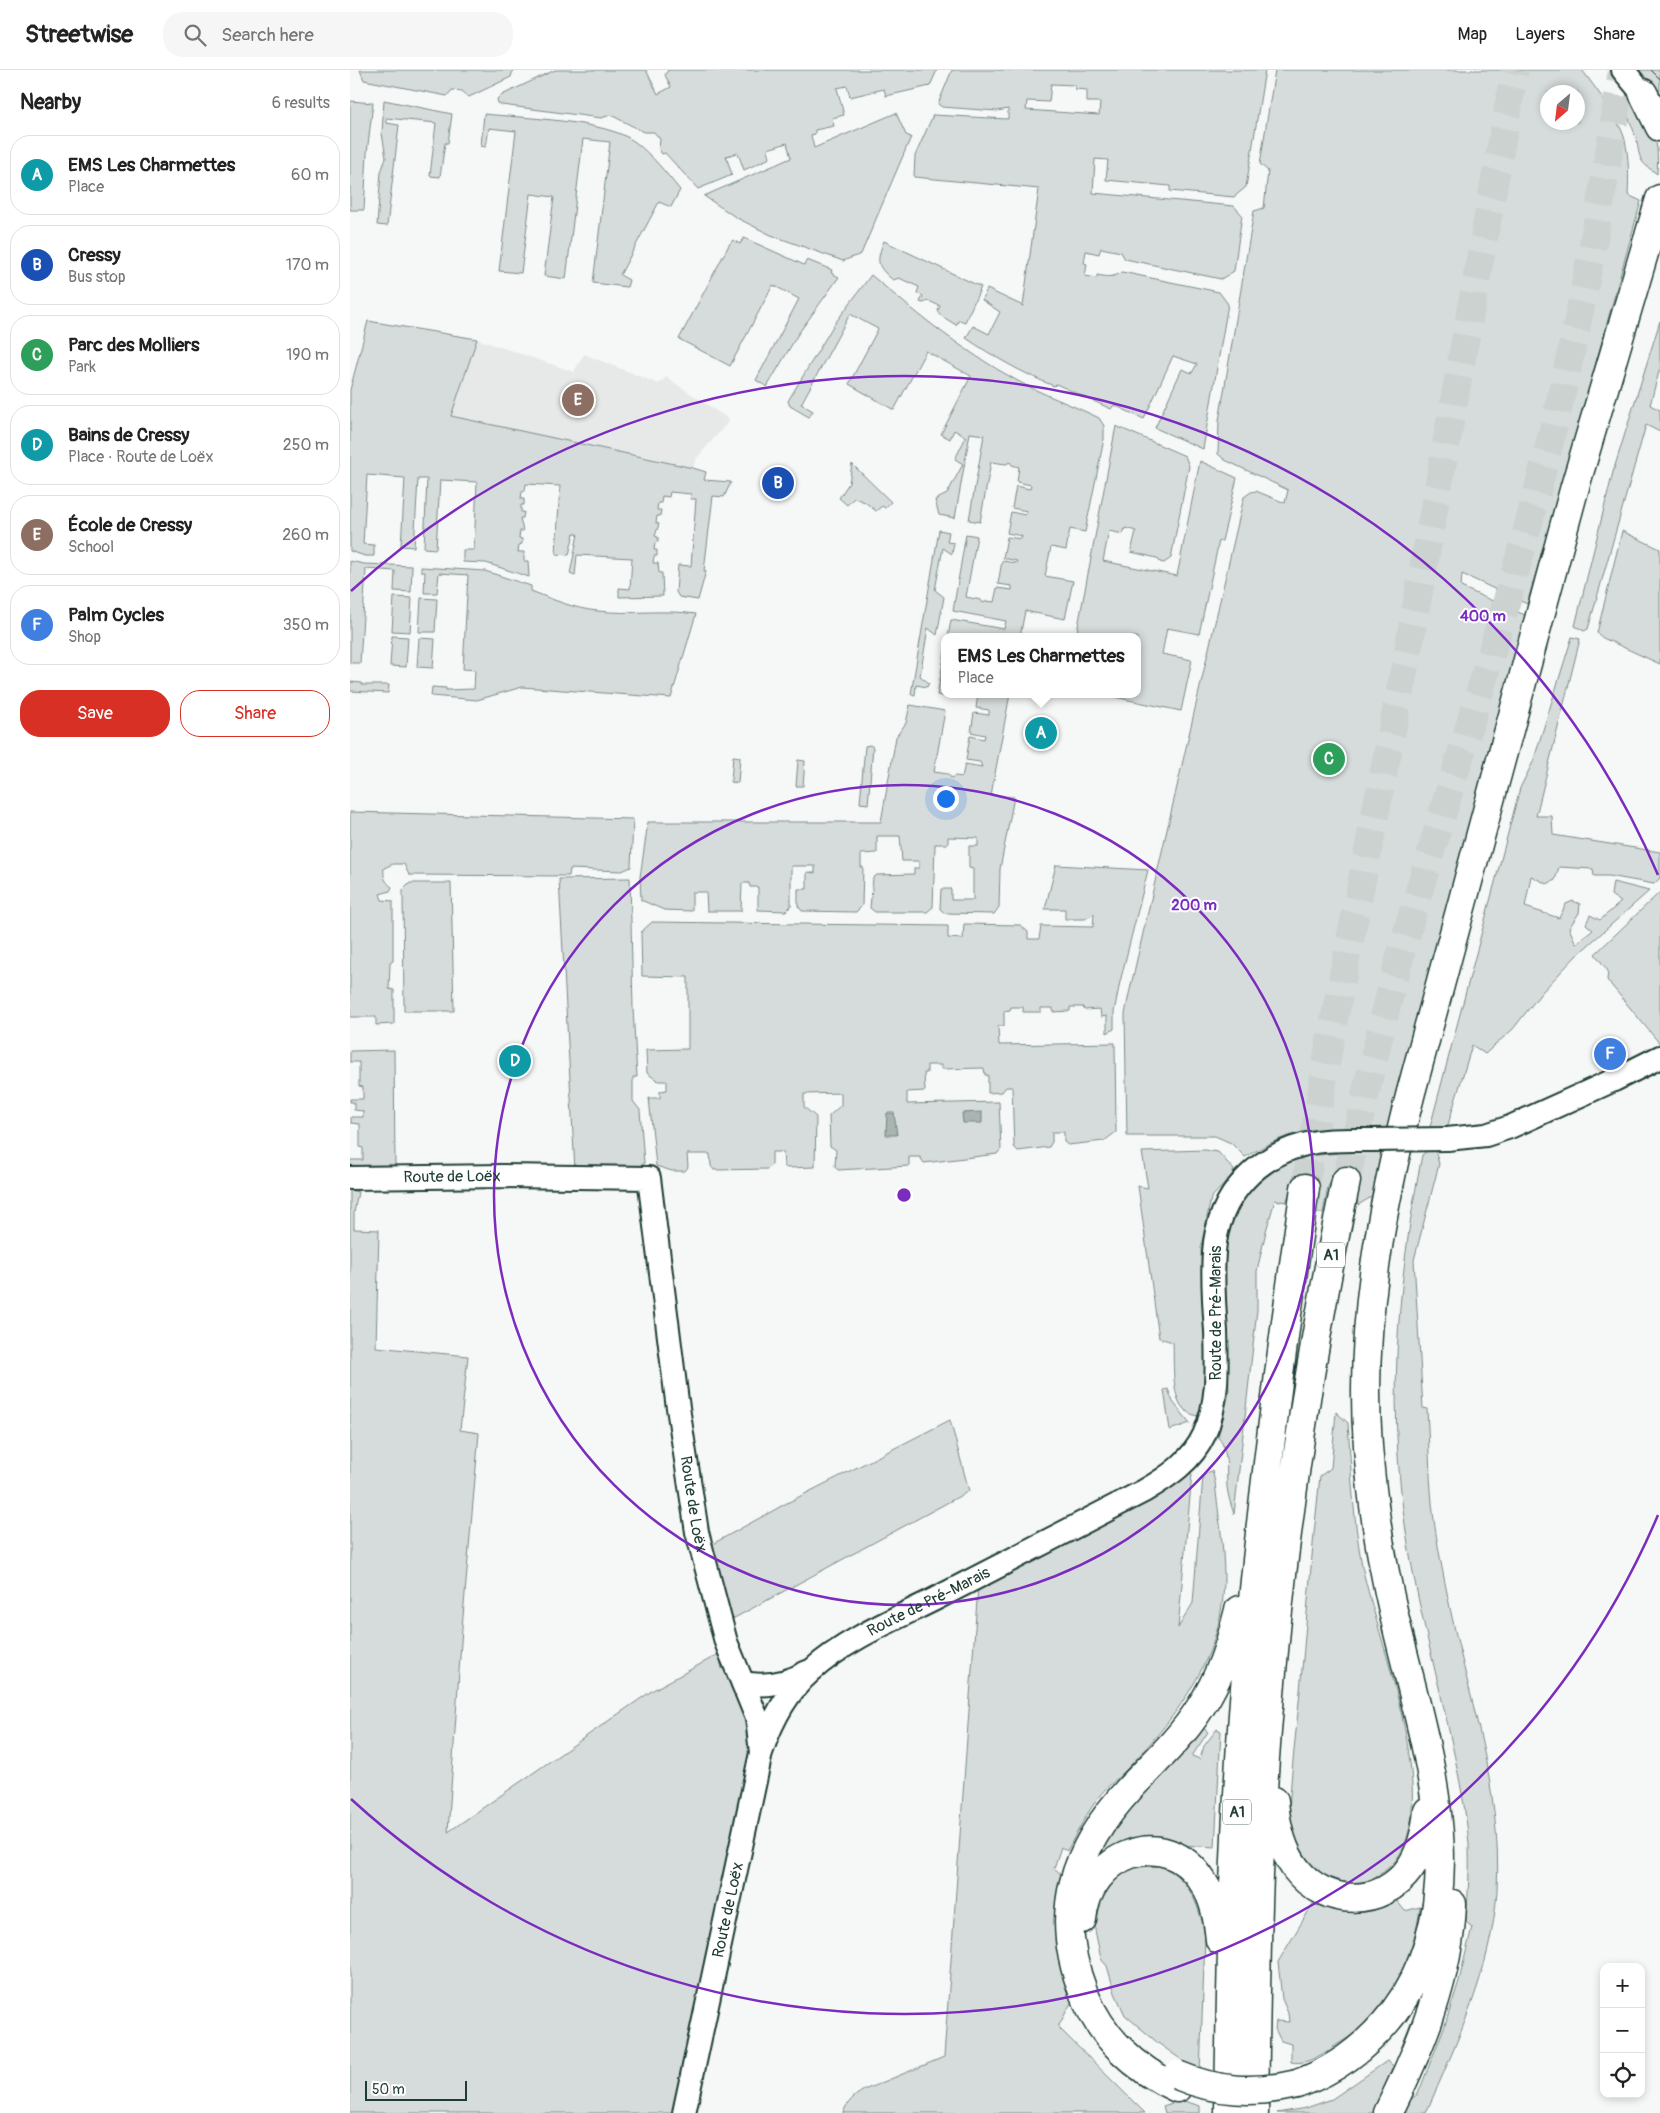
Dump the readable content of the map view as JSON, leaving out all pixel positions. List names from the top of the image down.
{
  "streets": {
    "highway": ["A1"],
    "street": ["Route de Loëx", "Route de Pré-Marais"]
  },
  "scale_bar": "50 m",
  "north": "bottom left",
  "page": {
    "header": "Streetwise",
    "search": "Search here",
    "nav": ["Map", "Layers", "Share"],
    "heading": ["Nearby", "6 results"],
    "list": [
      {
        "mark": "A",
        "name": "EMS Les Charmettes",
        "note": "Place",
        "value": "60 m"
      },
      {
        "mark": "B",
        "name": "Cressy",
        "note": "Bus stop",
        "value": "170 m"
      },
      {
        "mark": "C",
        "name": "Parc des Molliers",
        "note": "Park",
        "value": "190 m"
      },
      {
        "mark": "D",
        "name": "Bains de Cressy",
        "note": "Place · Route de Loëx",
        "value": "250 m"
      },
      {
        "mark": "E",
        "name": "École de Cressy",
        "note": "School",
        "value": "260 m"
      },
      {
        "mark": "F",
        "name": "Palm Cycles",
        "note": "Shop",
        "value": "350 m"
      }
    ],
    "pins": [
      "E",
      "B",
      "A",
      "C",
      "F",
      "D"
    ],
    "popup": ["EMS Les Charmettes", "Place"],
    "buttons": ["Save", "Share"],
    "map_buttons": ["+", "−"],
    "scale": "50 m"
  },
  "rings": ["400 m", "200 m"]
}
